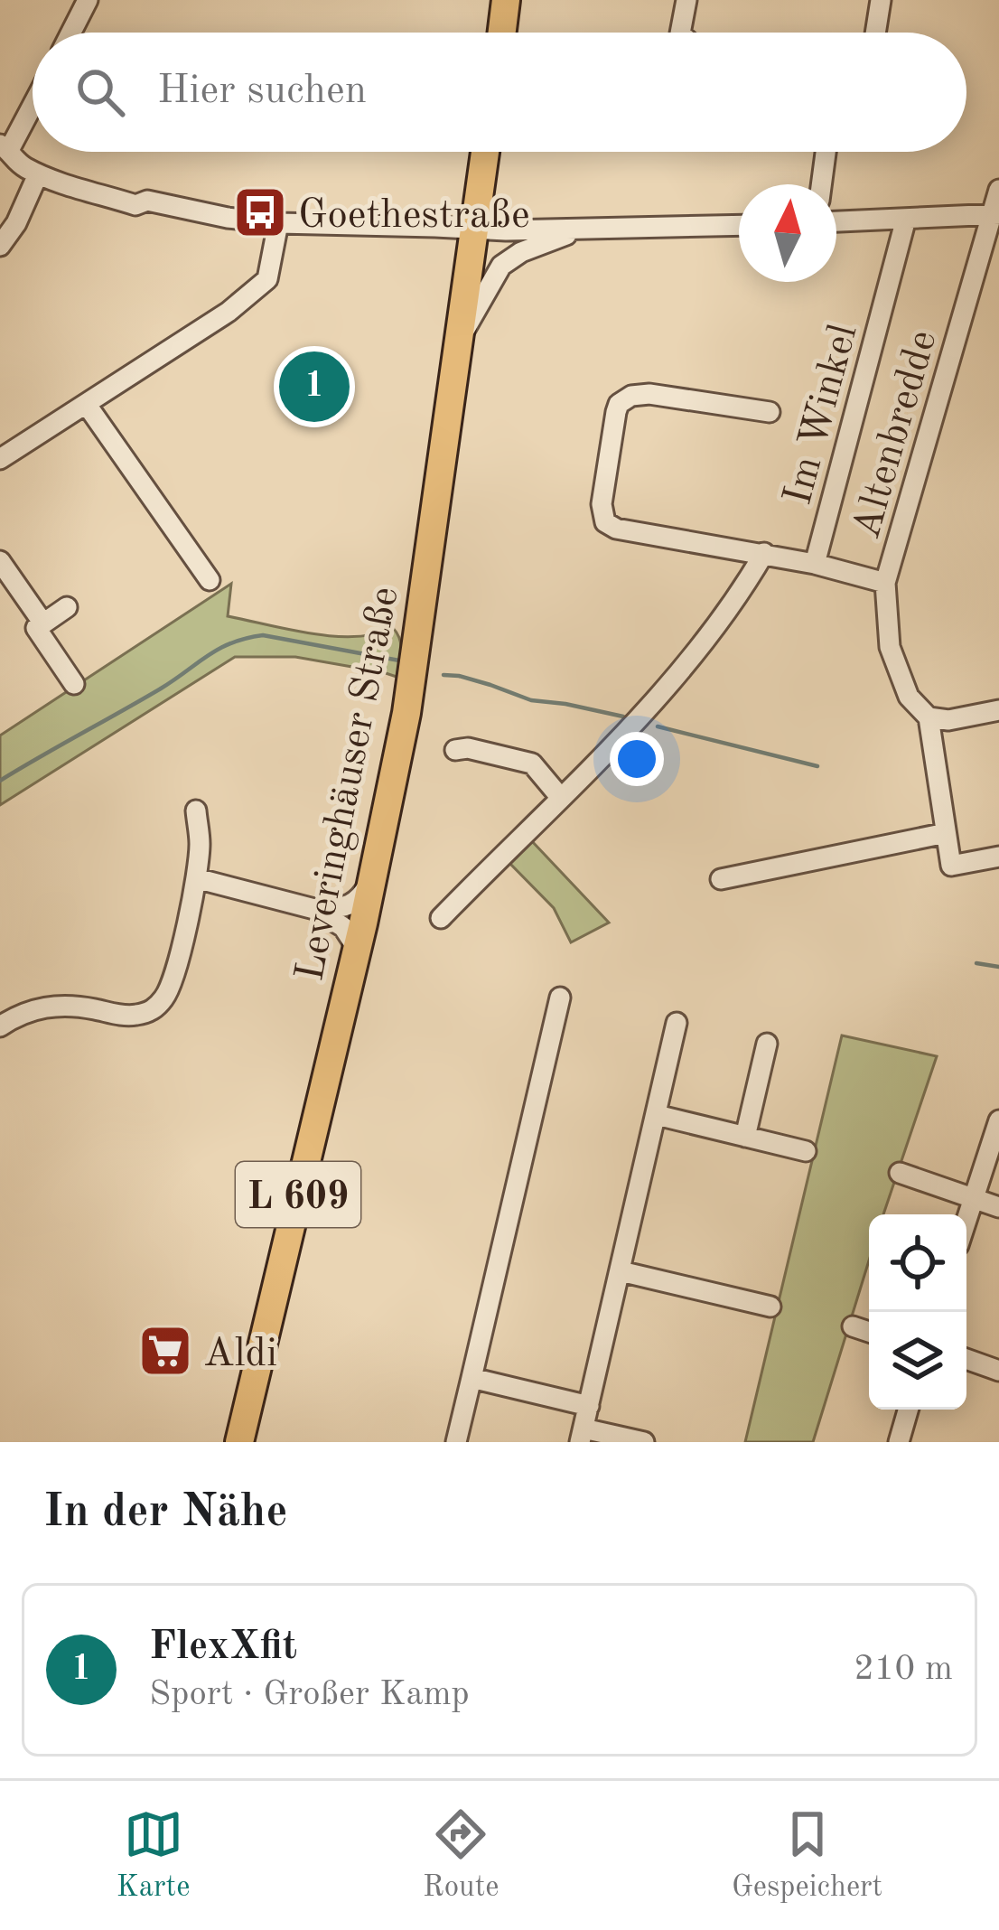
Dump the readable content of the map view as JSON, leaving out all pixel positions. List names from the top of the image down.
{
  "streets": {
    "main road": ["Leveringhäuser Straße", "L 609"],
    "street": ["Im Winkel", "Altenbredde"]
  },
  "crossings": [
    ["Im Winkel", "Altenbredde"]
  ],
  "places": {
    "bus stop": ["Goethestraße"],
    "supermarket": ["Aldi"]
  },
  "north": "top",
  "page": {
    "search": "Hier suchen",
    "pins": "1",
    "heading": "In der Nähe",
    "list": [
      {
        "mark": "1",
        "name": "FlexXfit",
        "note": "Sport · Großer Kamp",
        "value": "210 m"
      }
    ],
    "nav": ["Karte", "Route", "Gespeichert"]
  }
}
